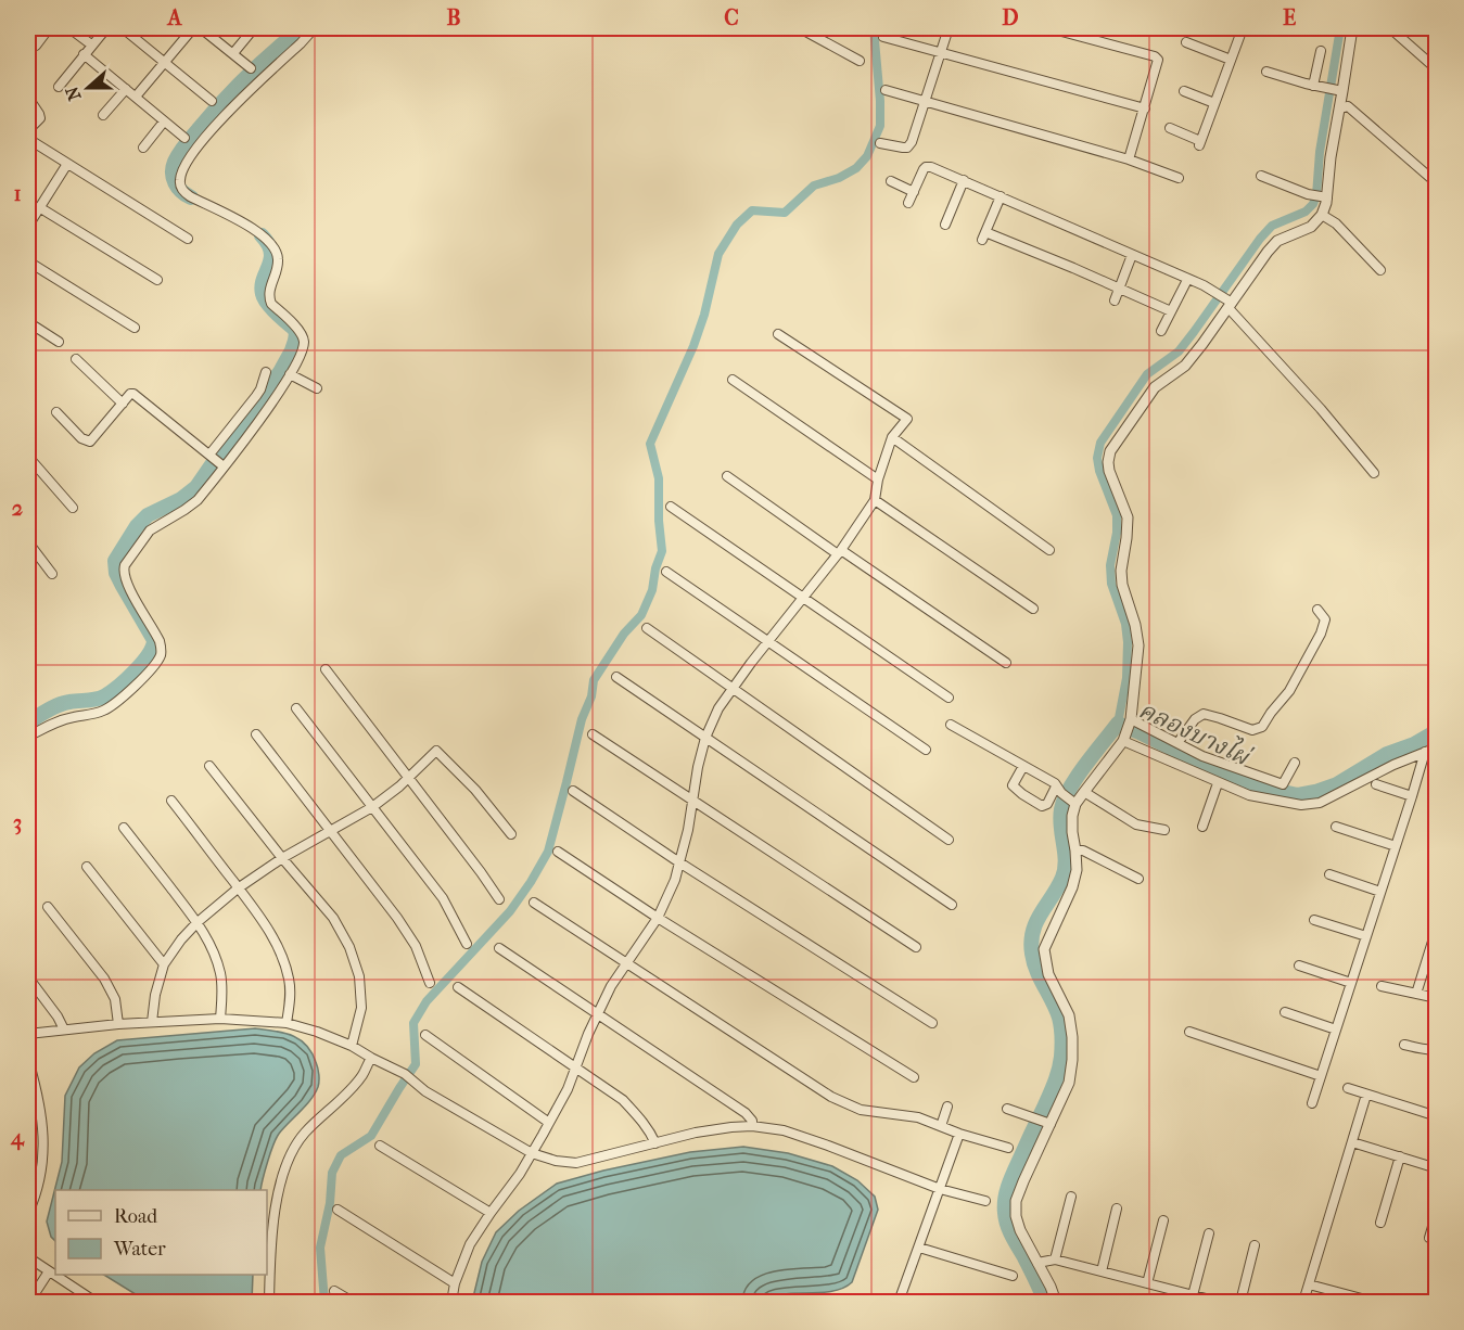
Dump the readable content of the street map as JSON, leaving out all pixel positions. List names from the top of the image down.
{
  "water": ["คลองบางไผ่"],
  "legend": ["Road", "Water"],
  "north": "left",
  "grid": {
    "columns": [
      "A",
      "B",
      "C",
      "D",
      "E"
    ],
    "rows": [
      "1",
      "2",
      "3",
      "4"
    ]
  }
}
